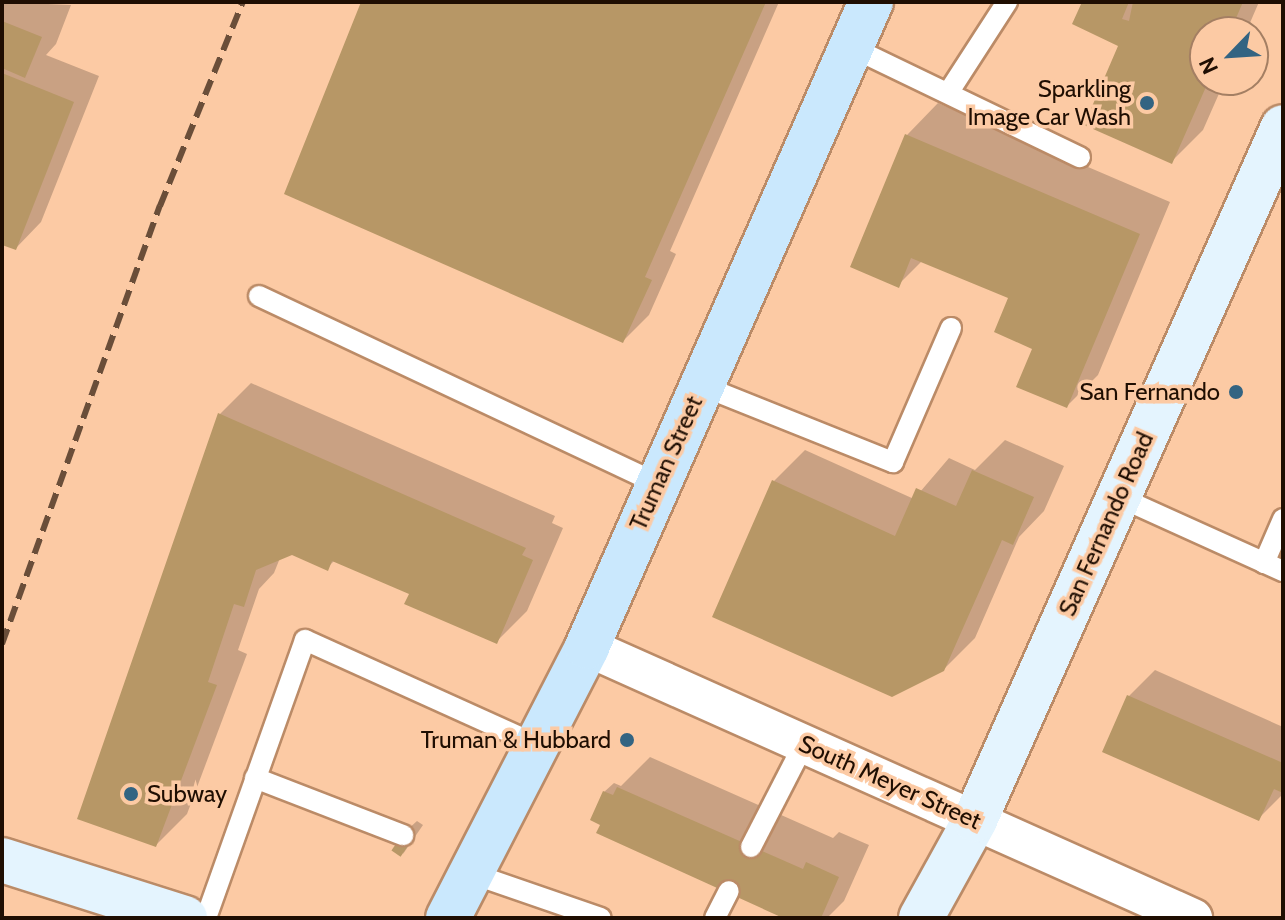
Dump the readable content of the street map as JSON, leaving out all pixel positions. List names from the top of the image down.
{
  "streets": {
    "main road": ["Truman Street", "San Fernando Road"],
    "street": ["South Meyer Street"]
  },
  "crossings": [
    ["Truman Street", "South Meyer Street"],
    ["San Fernando Road", "South Meyer Street"]
  ],
  "places": [
    "Sparkling Image Car Wash",
    "San Fernando",
    "Truman & Hubbard",
    "Subway"
  ],
  "north": "bottom left"
}
